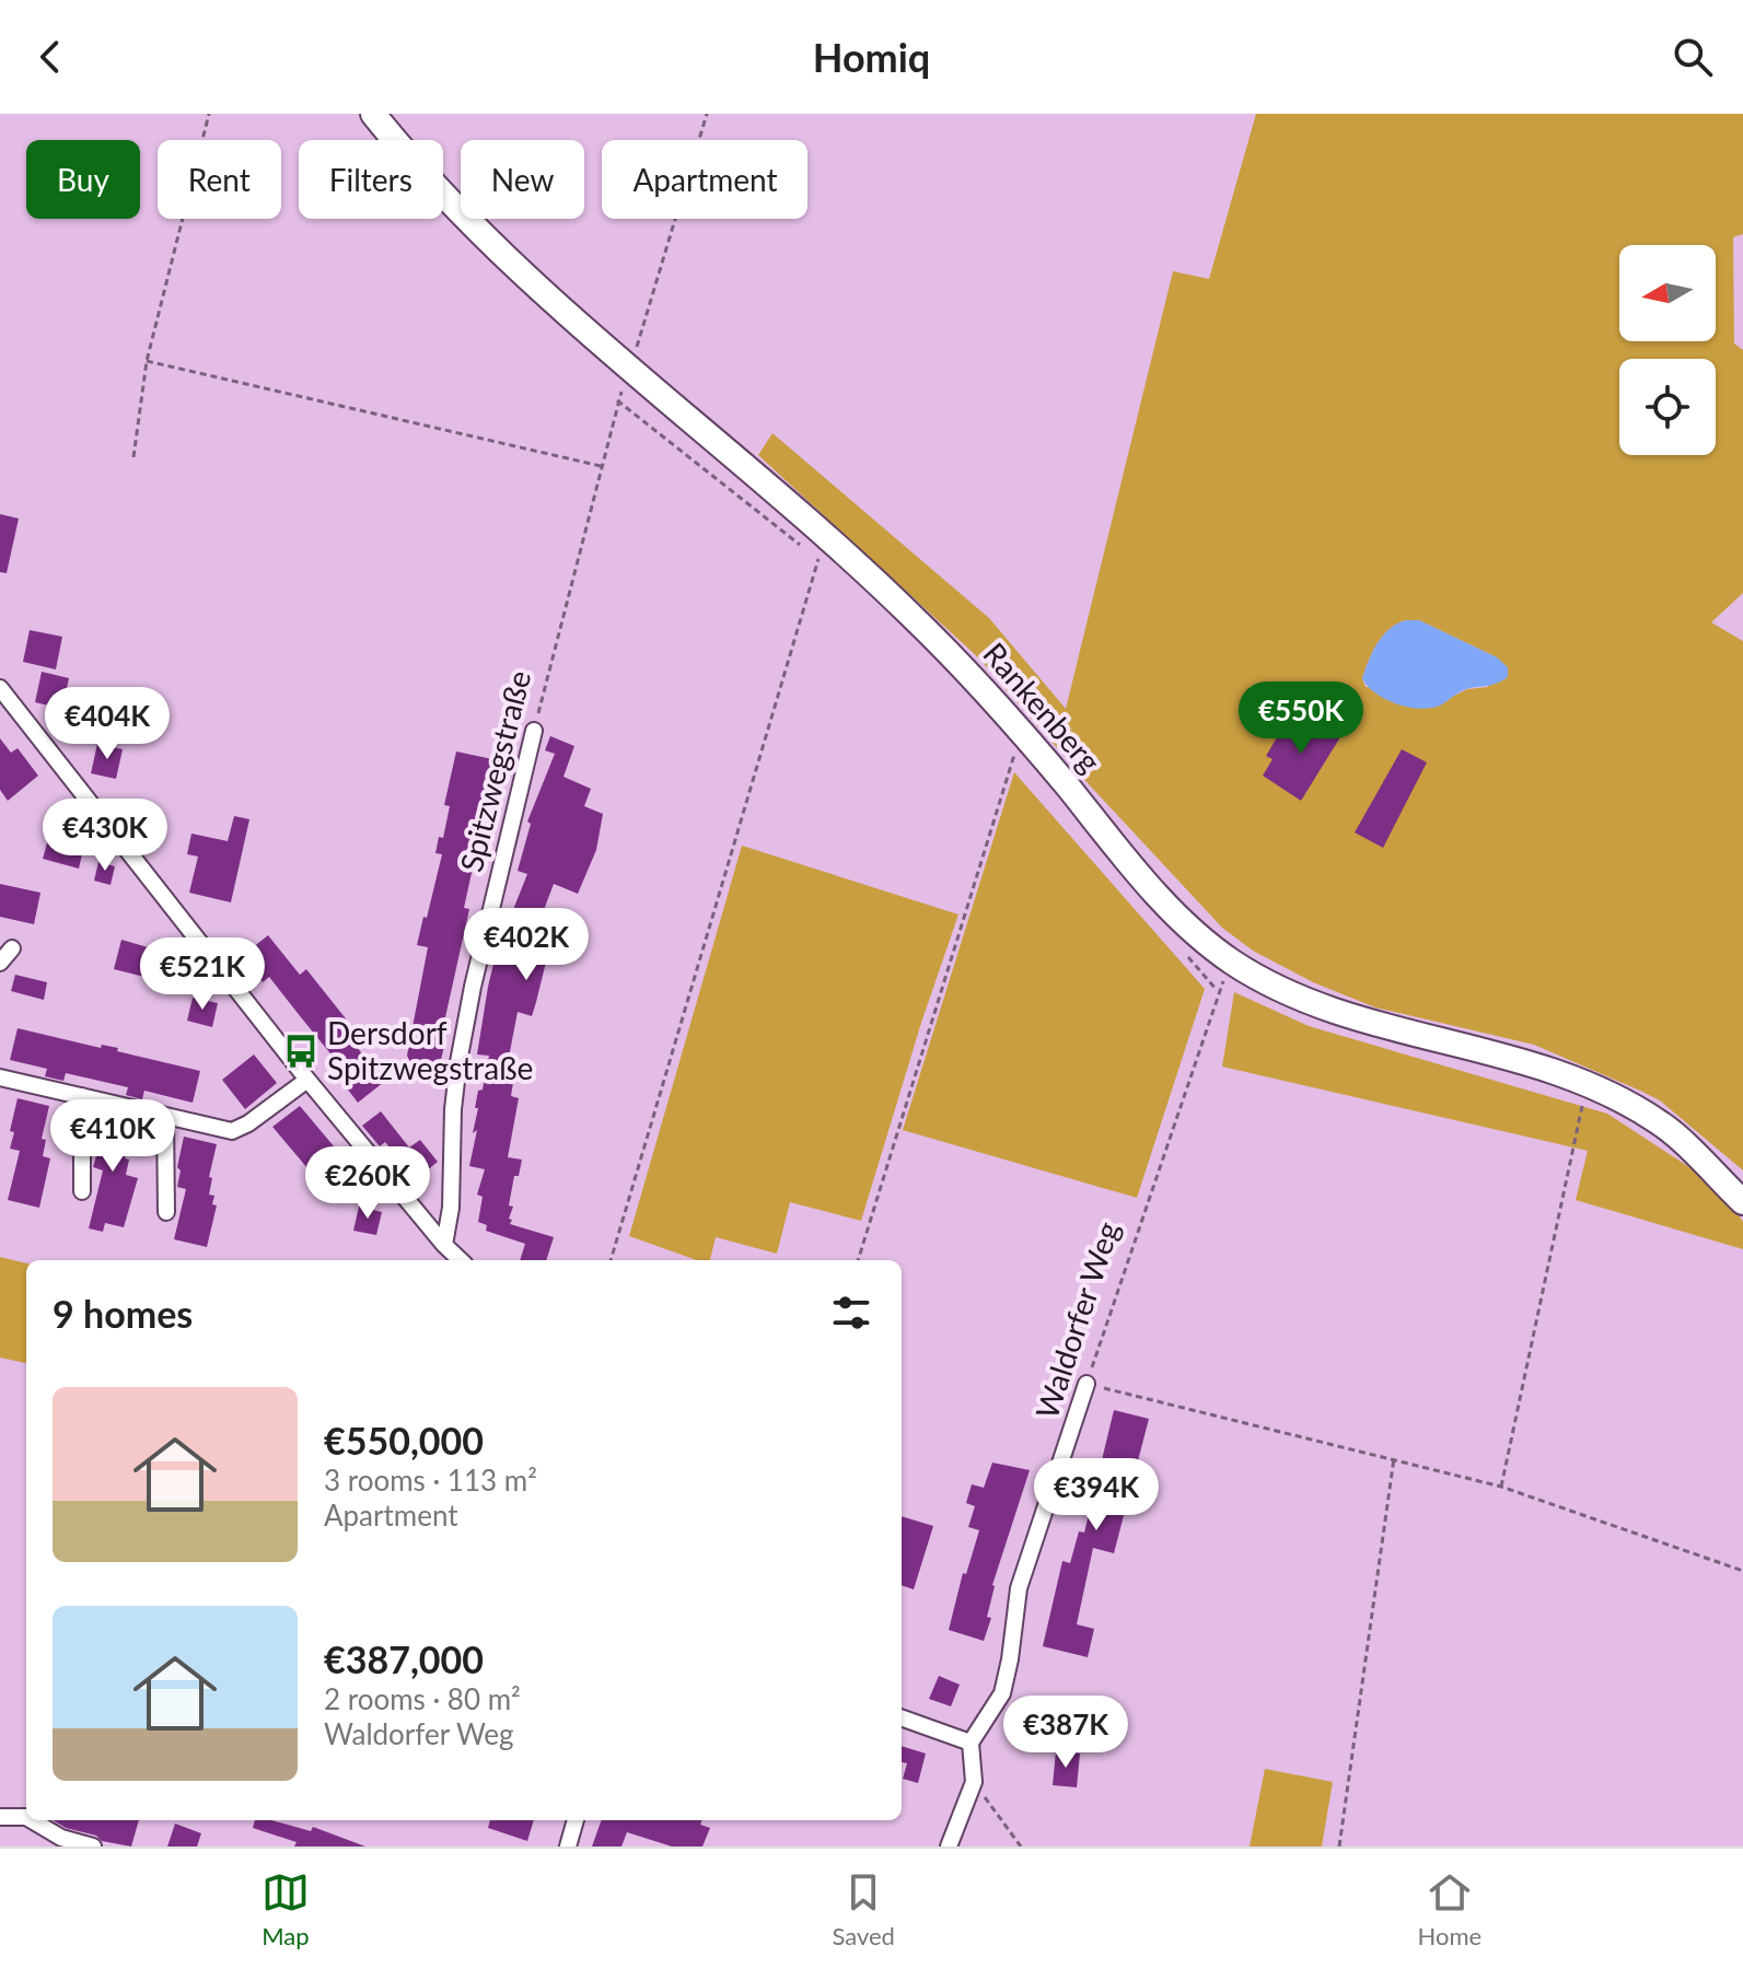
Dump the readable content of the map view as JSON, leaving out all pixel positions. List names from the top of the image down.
{
  "streets": {
    "main road": ["Rankenberg"],
    "street": ["Spitzwegstraße", "Waldorfer Weg"]
  },
  "crossings": [
    ["Rankenberg", "Spitzwegstraße"],
    ["Rankenberg", "Waldorfer Weg"]
  ],
  "places": {
    "bus stop": ["Dersdorf Spitzwegstraße"]
  },
  "north": "left",
  "page": {
    "header": "Homiq",
    "chip": [
      "Buy",
      "Rent",
      "Filters",
      "New",
      "Apartment"
    ],
    "price": [
      "€550K",
      "€404K",
      "€430K",
      "€402K",
      "€521K",
      "€410K",
      "€260K",
      "€394K",
      "€387K"
    ],
    "heading": "9 homes",
    "list": [
      {
        "name": "€550,000",
        "note": "3 rooms · 113 m² · Apartment"
      },
      {
        "name": "€387,000",
        "note": "2 rooms · 80 m² · Waldorfer Weg"
      }
    ],
    "tabs": ["Map", "Saved", "Home"]
  }
}
